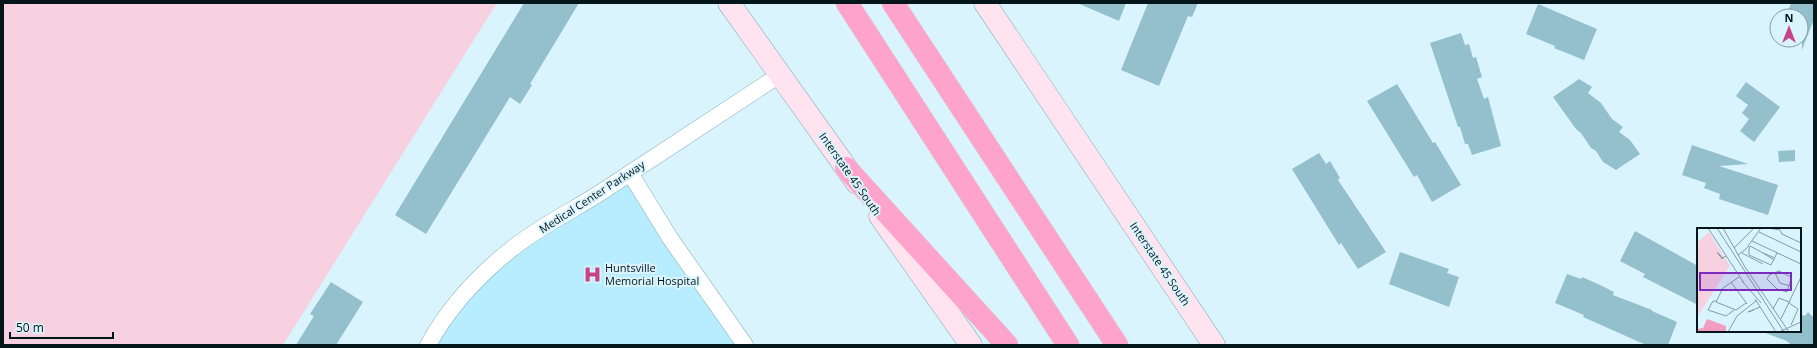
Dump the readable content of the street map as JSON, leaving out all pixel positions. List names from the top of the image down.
{
  "streets": {
    "main road": ["Interstate 45 South"],
    "street": ["Medical Center Parkway"]
  },
  "crossings": [
    ["Interstate 45 South", "Medical Center Parkway"]
  ],
  "places": {
    "hospital": ["Huntsville Memorial Hospital"]
  },
  "scale_bar": "50 m",
  "north": "top"
}
